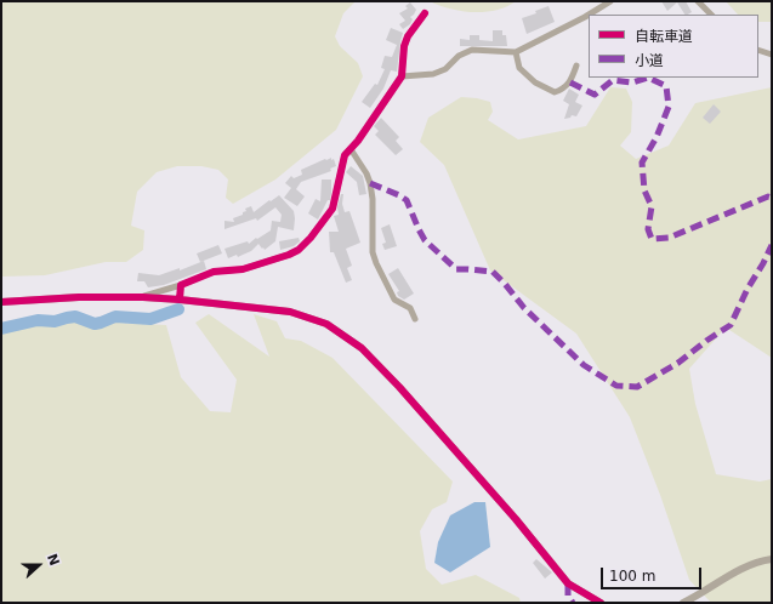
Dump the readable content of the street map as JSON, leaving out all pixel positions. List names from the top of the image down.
{
  "legend": ["自転車道", "小道"],
  "scale_bar": "100 m",
  "north": "right"
}
